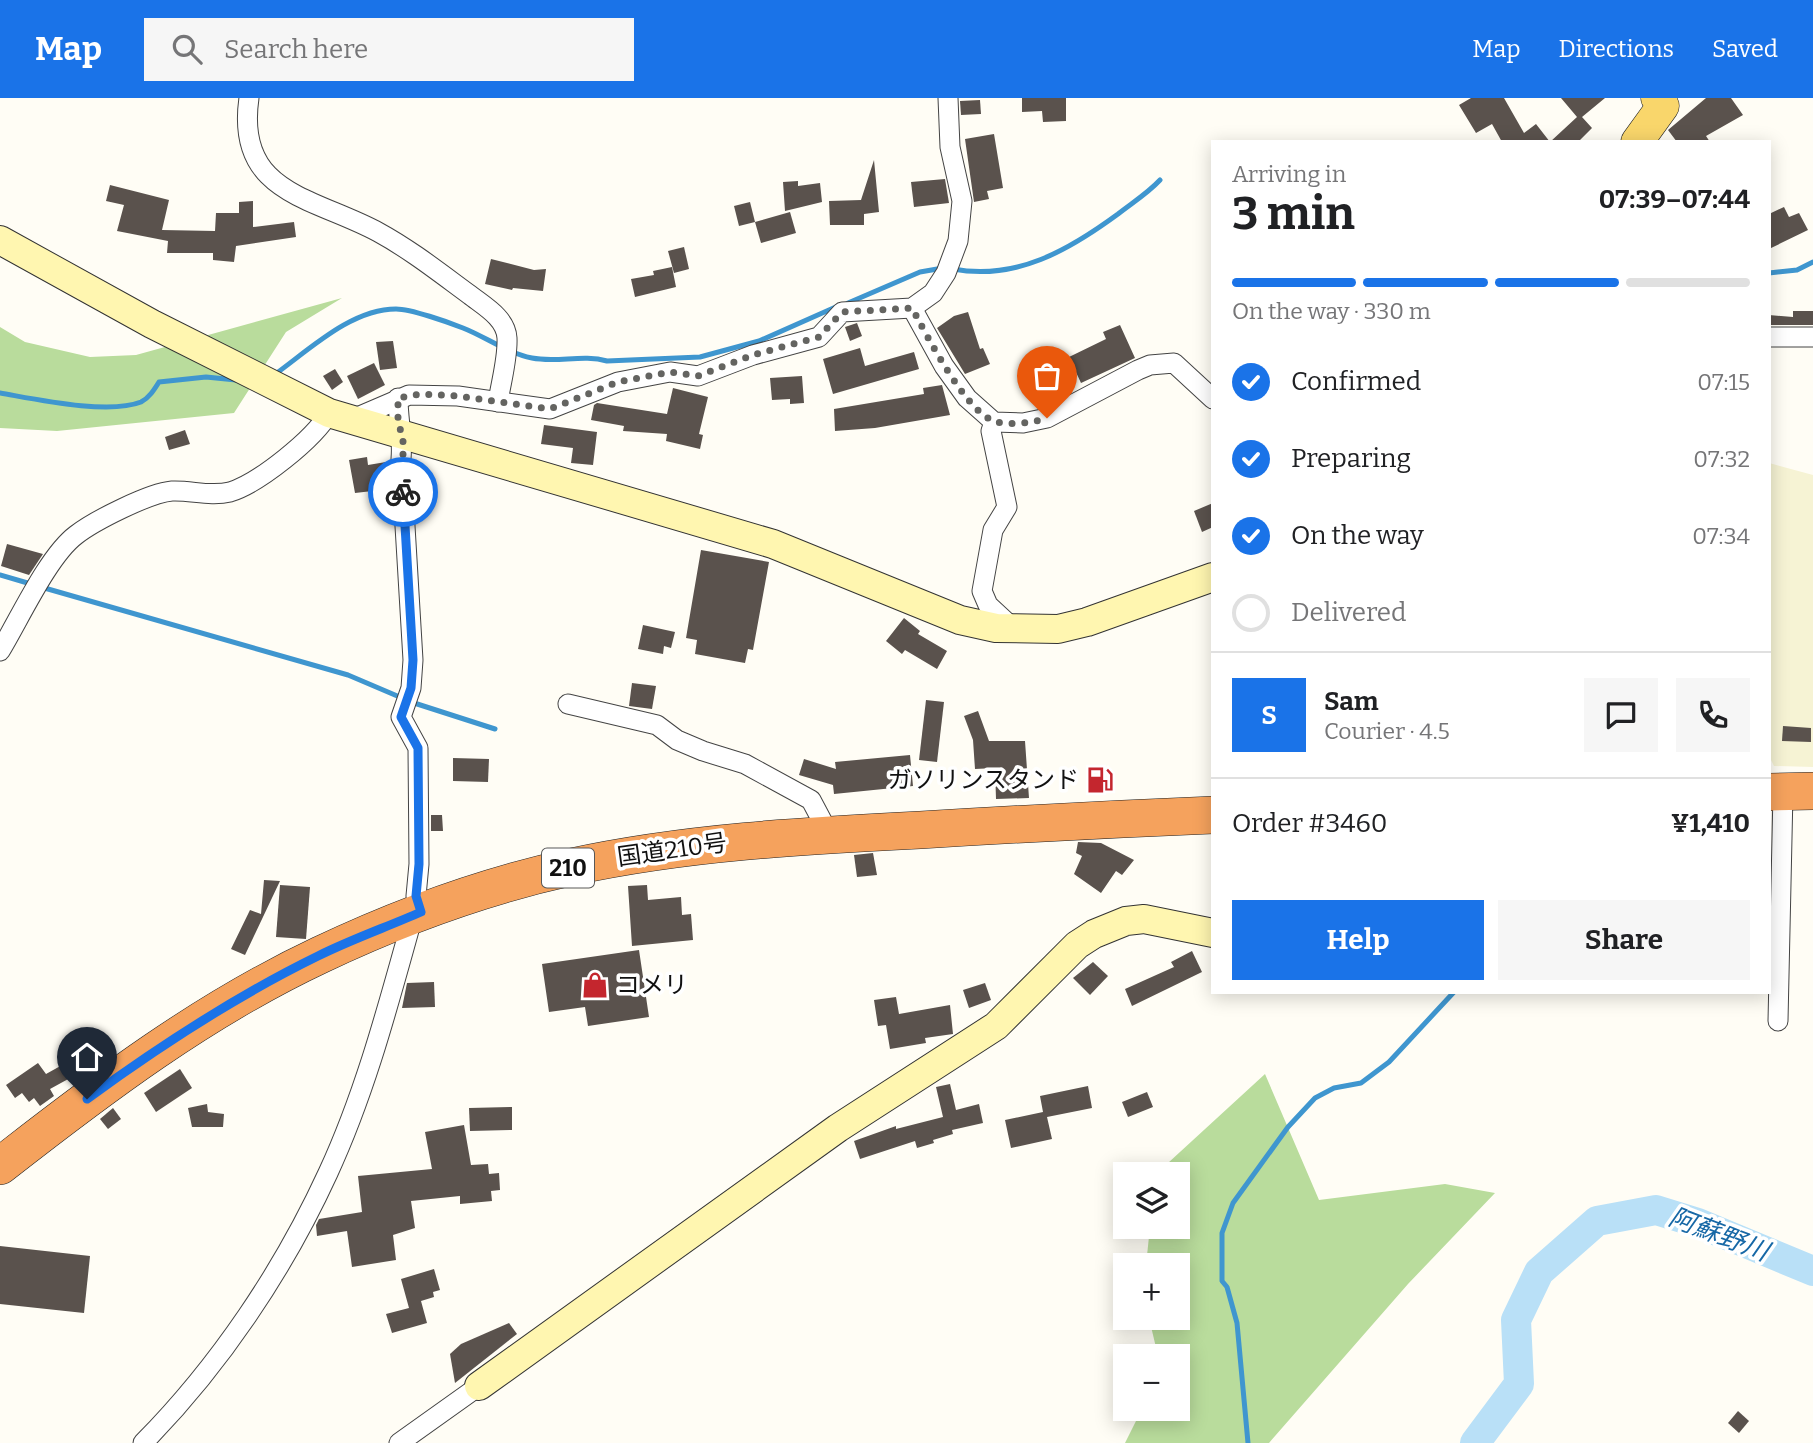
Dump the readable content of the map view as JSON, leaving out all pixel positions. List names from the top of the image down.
{
  "streets": {
    "highway": ["国道210号", "210"]
  },
  "water": ["阿蘇野川"],
  "places": {
    "fuel station": ["ガソリンスタンド"],
    "shop": ["コメリ"]
  },
  "page": {
    "header": "Map",
    "search": "Search here",
    "nav": ["Map", "Directions", "Saved"],
    "heading": ["3 min", "Arriving in", "07:39–07:44"],
    "panel": [
      "Sam",
      "Courier · 4.5",
      "Order #3460",
      "¥1,410"
    ],
    "bar": "On the way · 330 m",
    "list": [
      ["Confirmed", "07:15"],
      ["Preparing", "07:32"],
      ["On the way", "07:34"],
      "Delivered"
    ],
    "round": "S",
    "buttons": ["Help", "Share"],
    "map_buttons": ["+", "−"]
  }
}
